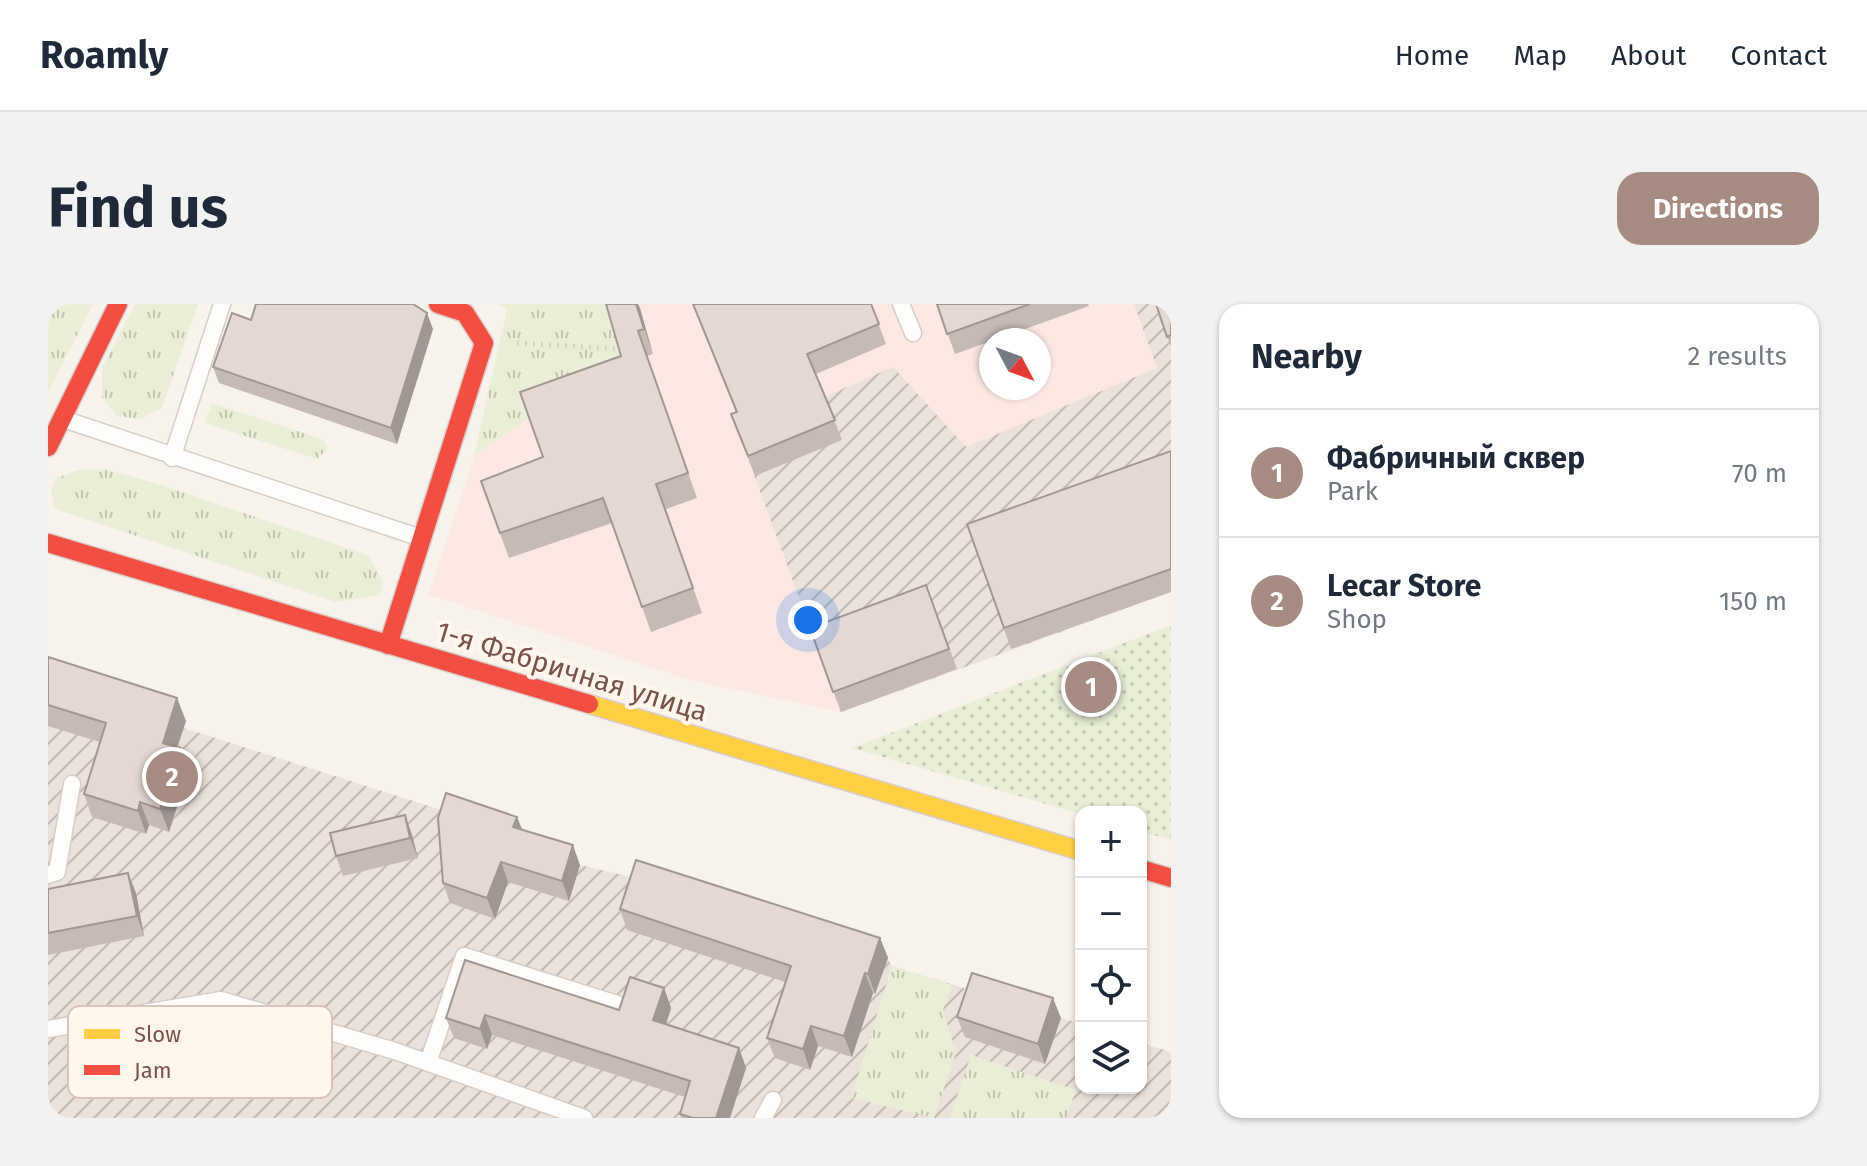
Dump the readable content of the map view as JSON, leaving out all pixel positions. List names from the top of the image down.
{
  "streets": {
    "main road": ["1-я Фабричная улица"]
  },
  "legend": ["Slow", "Jam"],
  "north": "bottom right",
  "page": {
    "header": "Roamly",
    "nav": [
      "Home",
      "Map",
      "About",
      "Contact"
    ],
    "buttons": "Directions",
    "title": "Find us",
    "heading": ["Nearby", "2 results"],
    "list": [
      {
        "mark": "1",
        "name": "Фабричный сквер",
        "note": "Park",
        "value": "70 m"
      },
      {
        "mark": "2",
        "name": "Lecar Store",
        "note": "Shop",
        "value": "150 m"
      }
    ],
    "pins": ["1", "2"],
    "map_buttons": ["+", "−"]
  }
}
